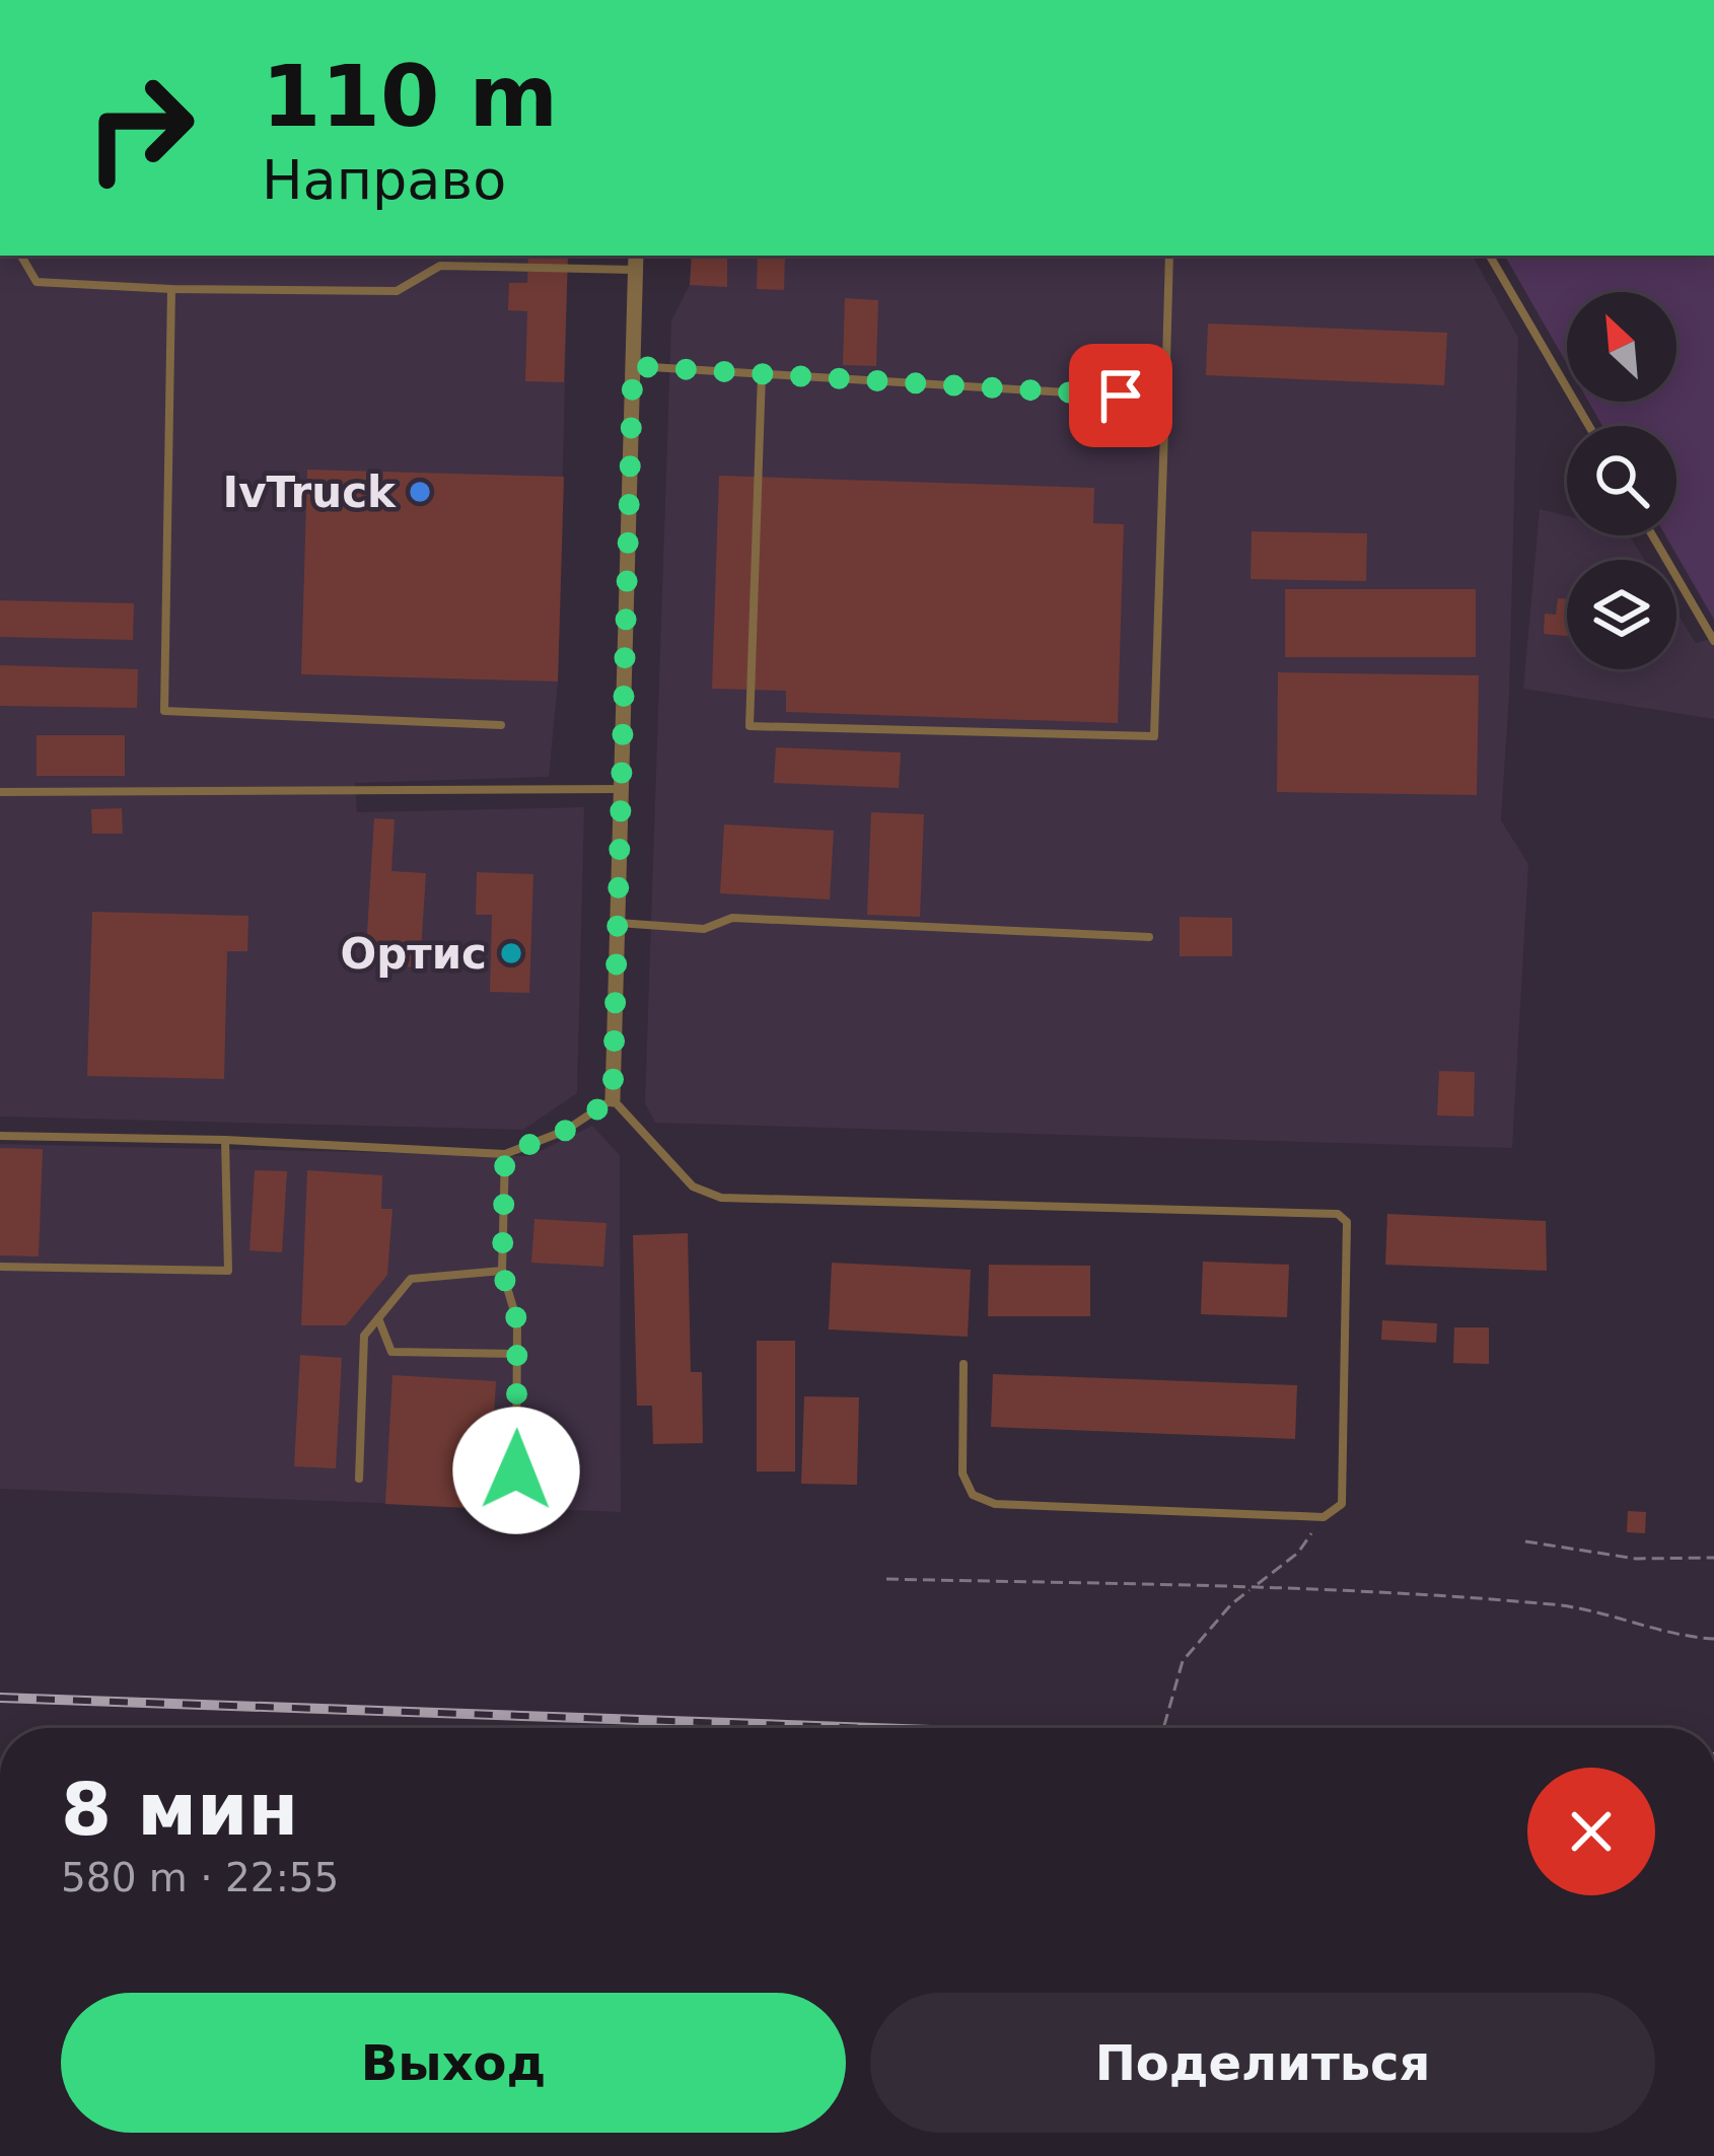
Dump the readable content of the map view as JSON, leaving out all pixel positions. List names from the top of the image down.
{
  "places": ["IvTruck", "Ортис"],
  "north": "top left",
  "page": {
    "turn": ["110 m", "Направо"],
    "heading": ["8 мин", "580 m · 22:55"],
    "buttons": ["Выход", "Поделиться"]
  }
}
